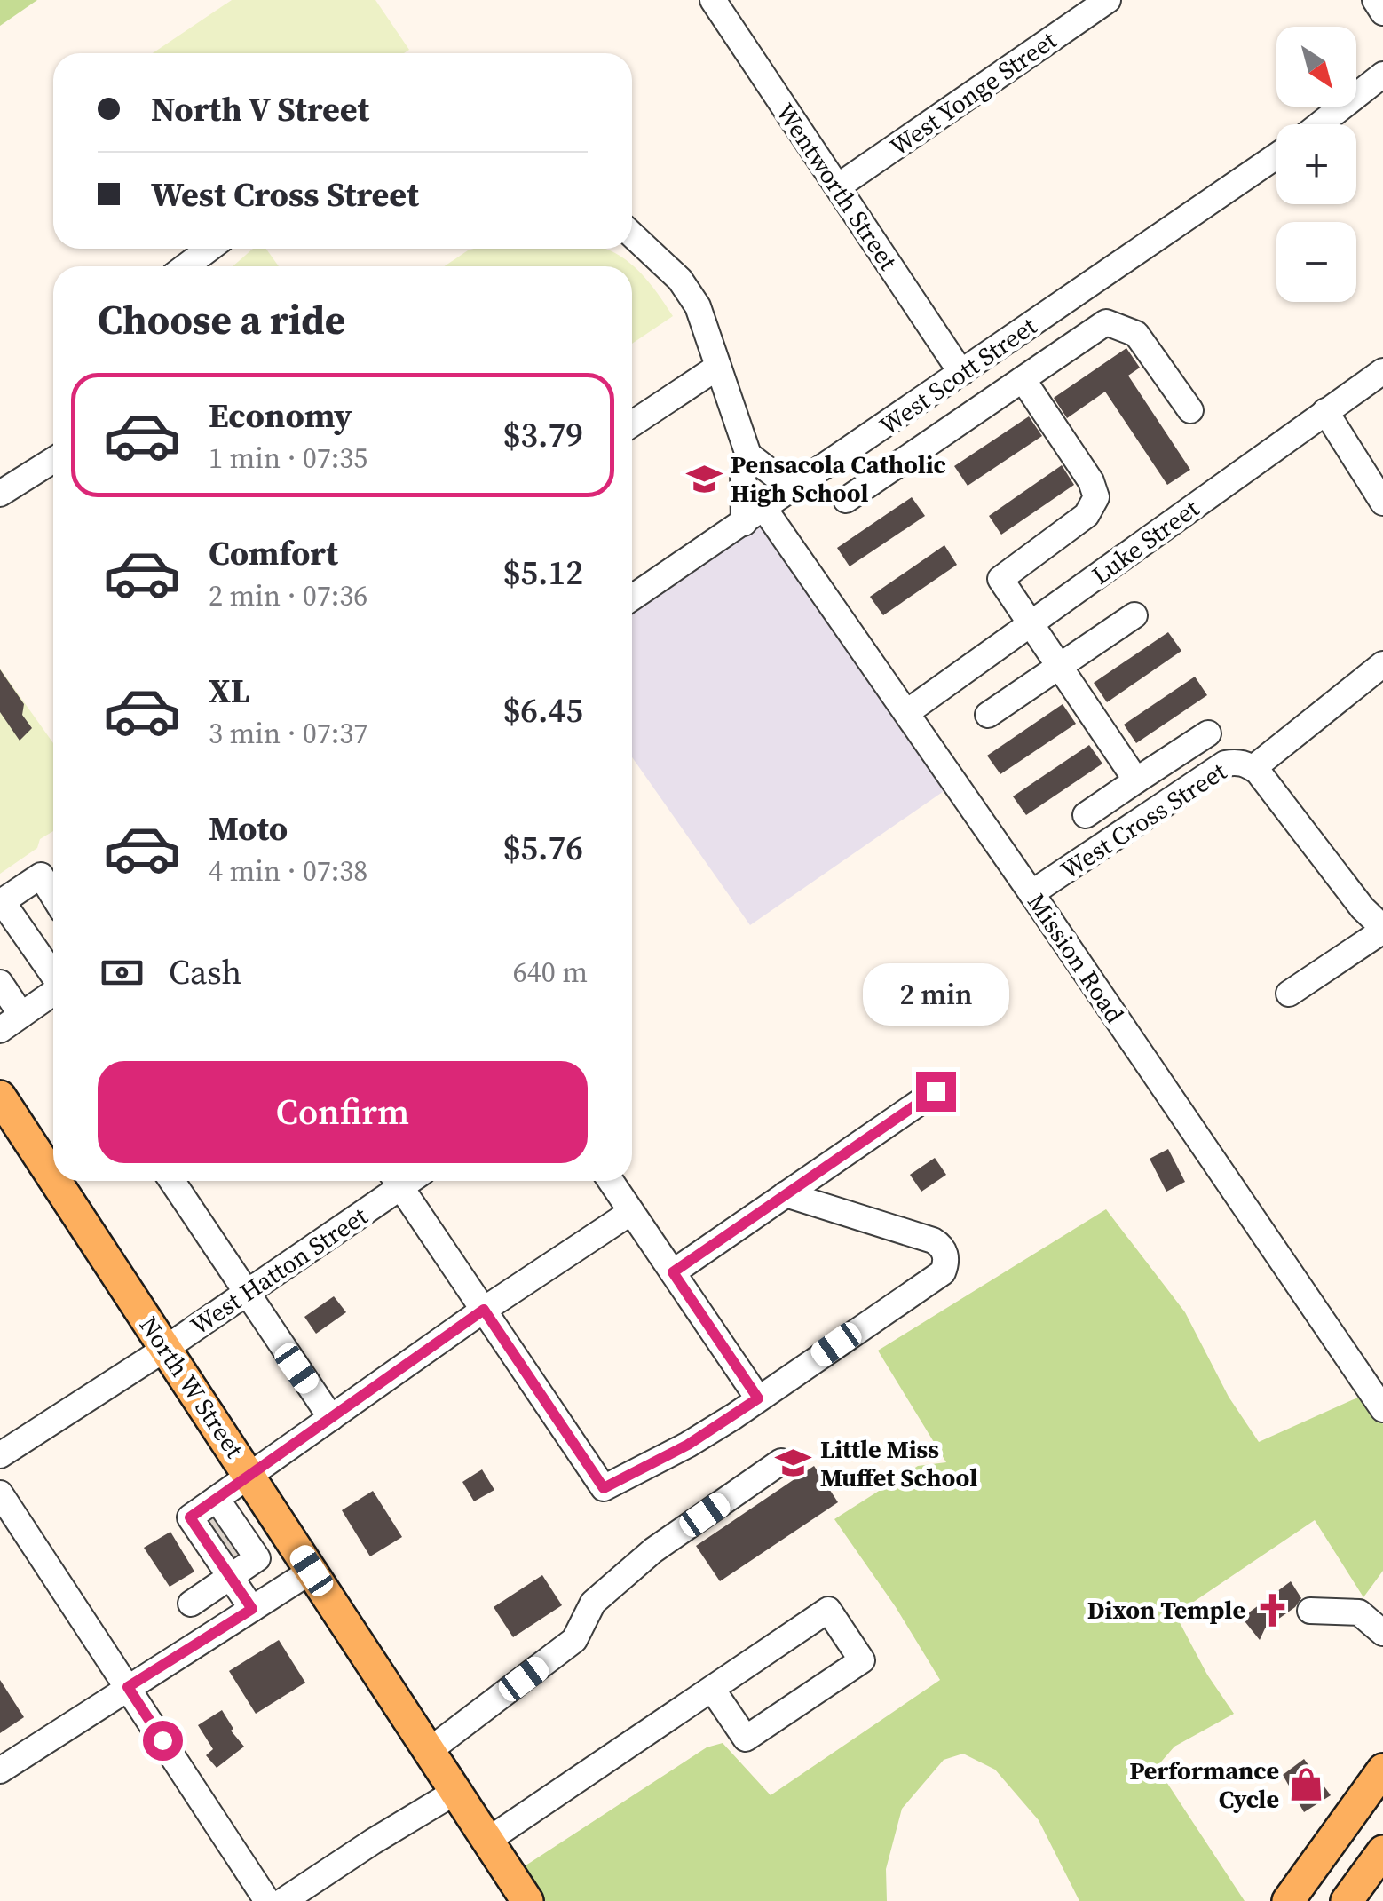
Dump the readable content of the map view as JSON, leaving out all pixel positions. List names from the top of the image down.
{
  "streets": {
    "main road": ["North W Street"],
    "street": [
      "West Yonge Street",
      "Wentworth Street",
      "West Scott Street",
      "Luke Street",
      "West Cross Street",
      "Mission Road",
      "West Hatton Street"
    ]
  },
  "crossings": [
    ["West Yonge Street", "Wentworth Street"],
    ["Wentworth Street", "West Scott Street"],
    ["West Scott Street", "Mission Road"],
    ["Luke Street", "Mission Road"],
    ["West Cross Street", "Mission Road"],
    ["West Hatton Street", "North W Street"]
  ],
  "places": {
    "school or university": ["Pensacola Catholic High School", "Little Miss Muffet School"],
    "church": ["Dixon Temple"],
    "shop": ["Performance Cycle"]
  },
  "north": "bottom right",
  "page": {
    "map_buttons": ["+", "−"],
    "banner": ["North V Street", "West Cross Street"],
    "heading": "Choose a ride",
    "list": [
      {
        "name": "Economy",
        "note": "1 min · 07:35",
        "value": "$3.79"
      },
      {
        "name": "Comfort",
        "note": "2 min · 07:36",
        "value": "$5.12"
      },
      {
        "name": "XL",
        "note": "3 min · 07:37",
        "value": "$6.45"
      },
      {
        "name": "Moto",
        "note": "4 min · 07:38",
        "value": "$5.76"
      }
    ],
    "pay": ["Cash", "640 m"],
    "bubble": "2 min",
    "buttons": "Confirm"
  }
}
